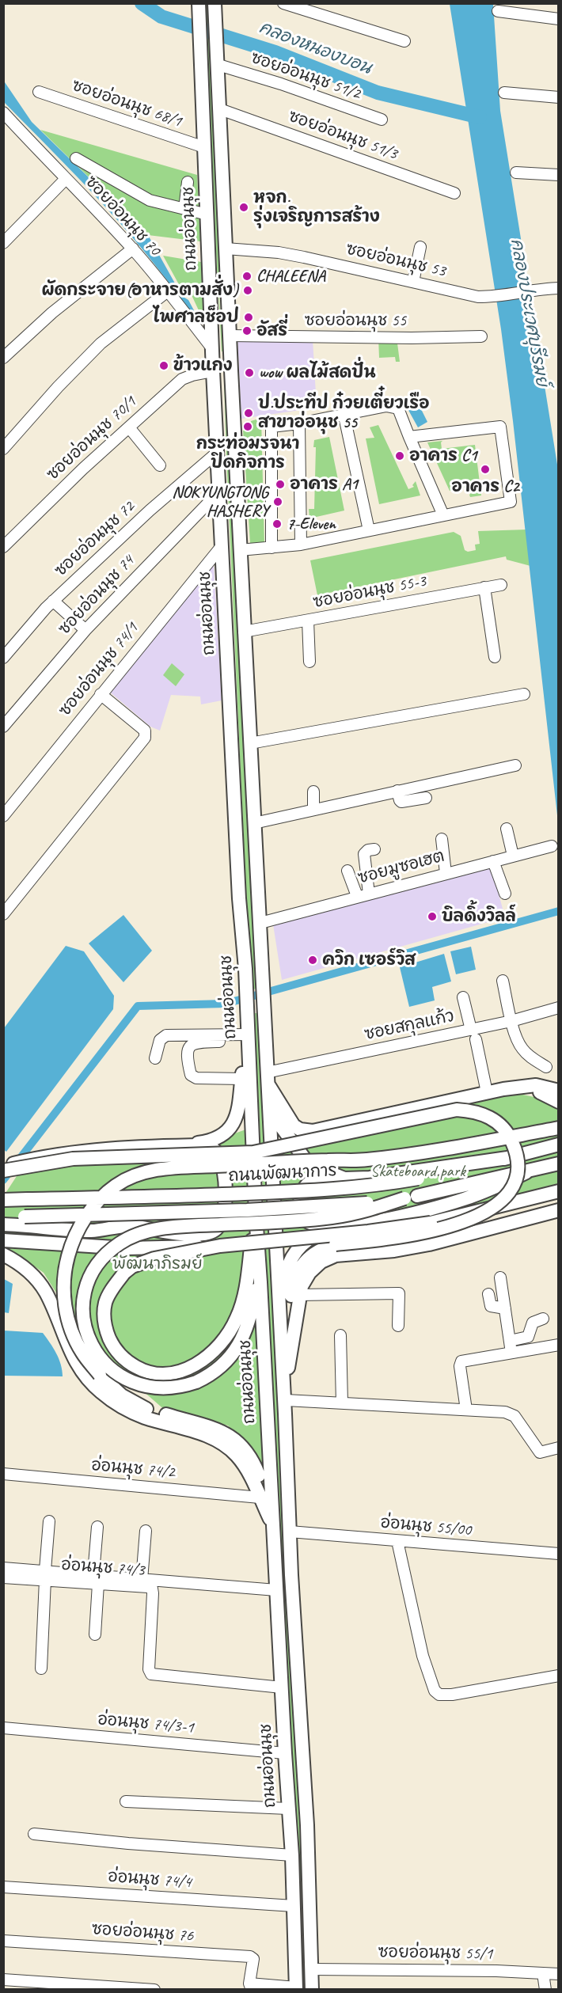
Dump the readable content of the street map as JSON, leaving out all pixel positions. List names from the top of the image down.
{
  "streets": {
    "main road": ["ถนนอ่อนนุช", "ถนนพัฒนาการ"],
    "street": [
      "ซอยอ่อนนุช 51/2",
      "ซอยอ่อนนุช 68/1",
      "ซอยอ่อนนุช 51/3",
      "ซอยอ่อนนุช 70",
      "ซอยอ่อนนุช 53",
      "ซอยอ่อนนุช 55",
      "ซอยอ่อนนุช 70/1",
      "ซอยอ่อนนุช 72",
      "ซอยอ่อนนุช 55-3",
      "ซอยอ่อนนุช 74",
      "ซอยอ่อนนุช 74/1",
      "ซอยมูซอเฮต",
      "ซอยสกุลแก้ว",
      "อ่อนนุช 74/2",
      "อ่อนนุช 55/00",
      "อ่อนนุช 74/3",
      "อ่อนนุช 74/3-1",
      "อ่อนนุช 74/4",
      "ซอยอ่อนนุช 76",
      "ซอยอ่อนนุช 55/1"
    ]
  },
  "crossings": [
    ["ซอยอ่อนนุช 51/2", "ถนนอ่อนนุช"],
    ["ซอยอ่อนนุช 68/1", "ถนนอ่อนนุช"],
    ["ซอยอ่อนนุช 51/3", "ถนนอ่อนนุช"],
    ["ซอยอ่อนนุช 70", "ถนนอ่อนนุช"],
    ["ถนนอ่อนนุช", "ซอยอ่อนนุช 53"],
    ["ถนนอ่อนนุช", "ซอยอ่อนนุช 55"],
    ["ถนนอ่อนนุช", "ซอยอ่อนนุช 70/1"],
    ["ถนนอ่อนนุช", "ซอยอ่อนนุช 72"],
    ["ถนนอ่อนนุช", "ซอยอ่อนนุช 55-3"],
    ["ถนนอ่อนนุช", "ซอยอ่อนนุช 74"],
    ["ถนนอ่อนนุช", "ซอยอ่อนนุช 74/1"],
    ["ถนนอ่อนนุช", "ซอยมูซอเฮต"],
    ["ถนนอ่อนนุช", "ซอยสกุลแก้ว"],
    ["ถนนอ่อนนุช", "อ่อนนุช 55/00"],
    ["ถนนอ่อนนุช", "อ่อนนุช 74/3"],
    ["ถนนอ่อนนุช", "อ่อนนุช 74/3-1"],
    ["ถนนอ่อนนุช", "อ่อนนุช 74/4"],
    ["ถนนอ่อนนุช", "ซอยอ่อนนุช 76"],
    ["ถนนอ่อนนุช", "ซอยอ่อนนุช 55/1"]
  ],
  "water": ["คลองหนองบอน", "คลองประเวศบุรีรมย์"],
  "parks": ["Skateboard park", "พัฒนาภิรมย์"],
  "places": [
    "หจก. รุ่งเจริญการสร้าง",
    "CHALEENA",
    "ผัดกระจาย(อาหารตามสั่ง)",
    "ไพศาลช็อป",
    "อัสรี่",
    "ข้าวแกง",
    "wow ผลไม้สดปั่น",
    "ป.ประทีป ก๋วยเตี๋ยวเรือ สาขาอ่อนุช 55",
    "กระท่อมรจนา ปิดกิจการ",
    "อาคาร C1",
    "อาคาร C2",
    "อาคาร A1",
    "NOKYUNGTONG HASHERY",
    "7-Eleven",
    "บิลดิ้งวิลล์",
    "ควิก เซอร์วิส"
  ]
}
